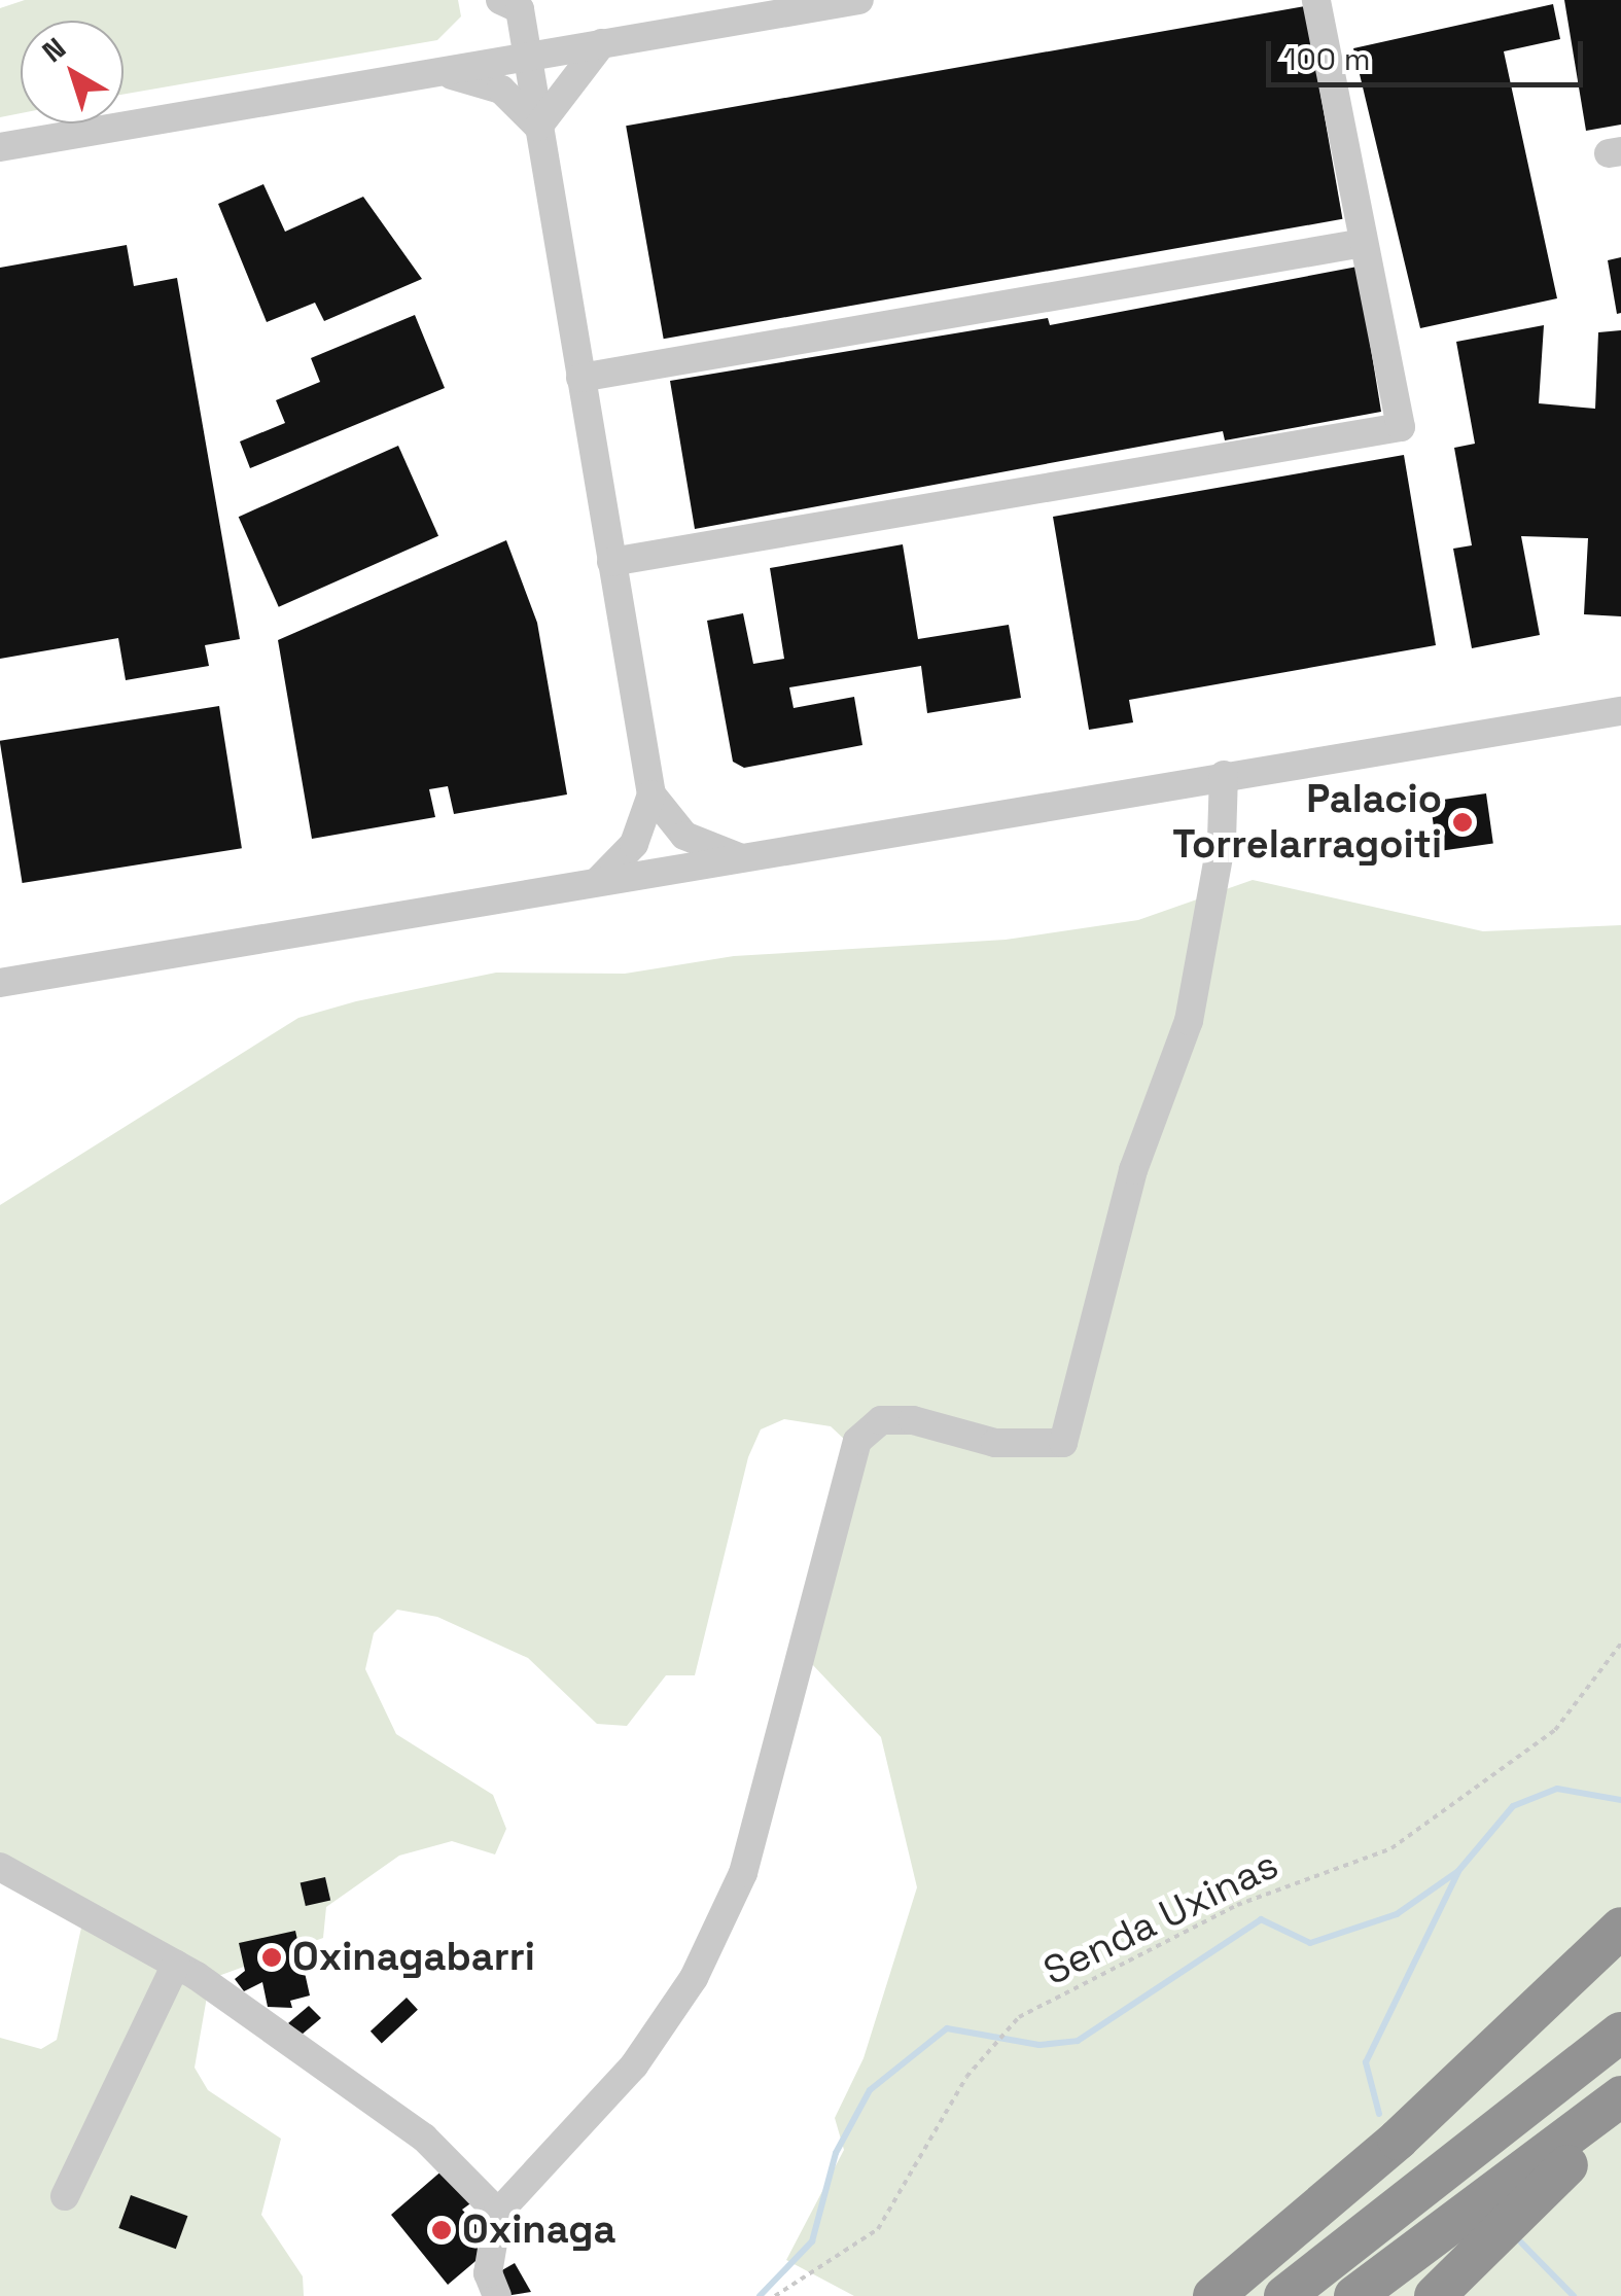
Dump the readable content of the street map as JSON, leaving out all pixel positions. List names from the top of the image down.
{
  "streets": {
    "path": ["Senda Uxinas"]
  },
  "places": ["Palacio Torrelarragoiti", "Oxinagabarri", "Oxinaga"],
  "scale_bar": "100 m",
  "north": "top left"
}
